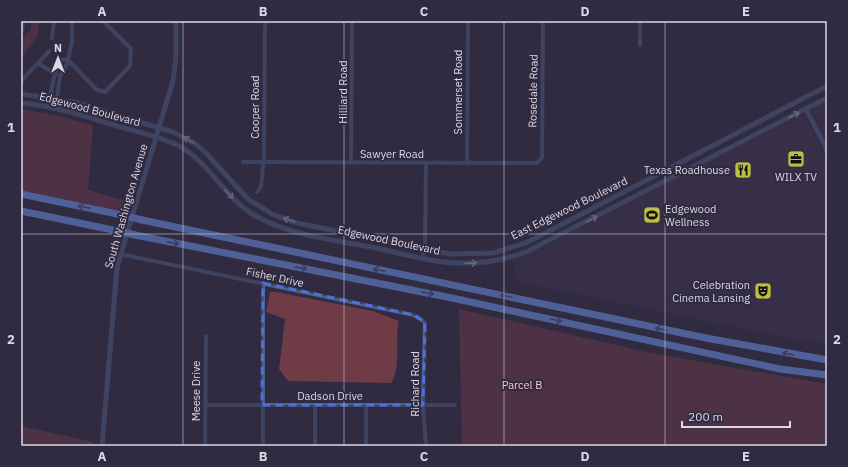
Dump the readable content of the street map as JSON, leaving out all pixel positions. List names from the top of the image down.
{
  "streets": {
    "street": [
      "Rosedale Road",
      "Hilliard Road",
      "Sommerset Road",
      "Cooper Road",
      "Edgewood Boulevard",
      "Sawyer Road",
      "South Washington Avenue",
      "East Edgewood Boulevard",
      "Fisher Drive",
      "Richard Road",
      "Meese Drive",
      "Dadson Drive"
    ]
  },
  "crossings": [
    ["Rosedale Road", "Sawyer Road"],
    ["Hilliard Road", "Sawyer Road"],
    ["Sommerset Road", "Sawyer Road"],
    ["Cooper Road", "Sawyer Road"],
    ["Edgewood Boulevard", "South Washington Avenue"],
    ["South Washington Avenue", "East Edgewood Boulevard"],
    ["South Washington Avenue", "Fisher Drive"],
    ["Fisher Drive", "Richard Road"],
    ["Richard Road", "Dadson Drive"],
    ["Meese Drive", "Dadson Drive"]
  ],
  "one_way": ["Edgewood Boulevard", "East Edgewood Boulevard"],
  "parks": ["Parcel B"],
  "places": {
    "office": ["WILX TV"],
    "restaurant": ["Texas Roadhouse"],
    "sports": ["Edgewood Wellness"],
    "theatre": ["Celebration Cinema Lansing"]
  },
  "scale_bar": "200 m",
  "north": "top",
  "grid": {
    "columns": [
      "A",
      "B",
      "C",
      "D",
      "E"
    ],
    "rows": ["1", "2"]
  }
}
